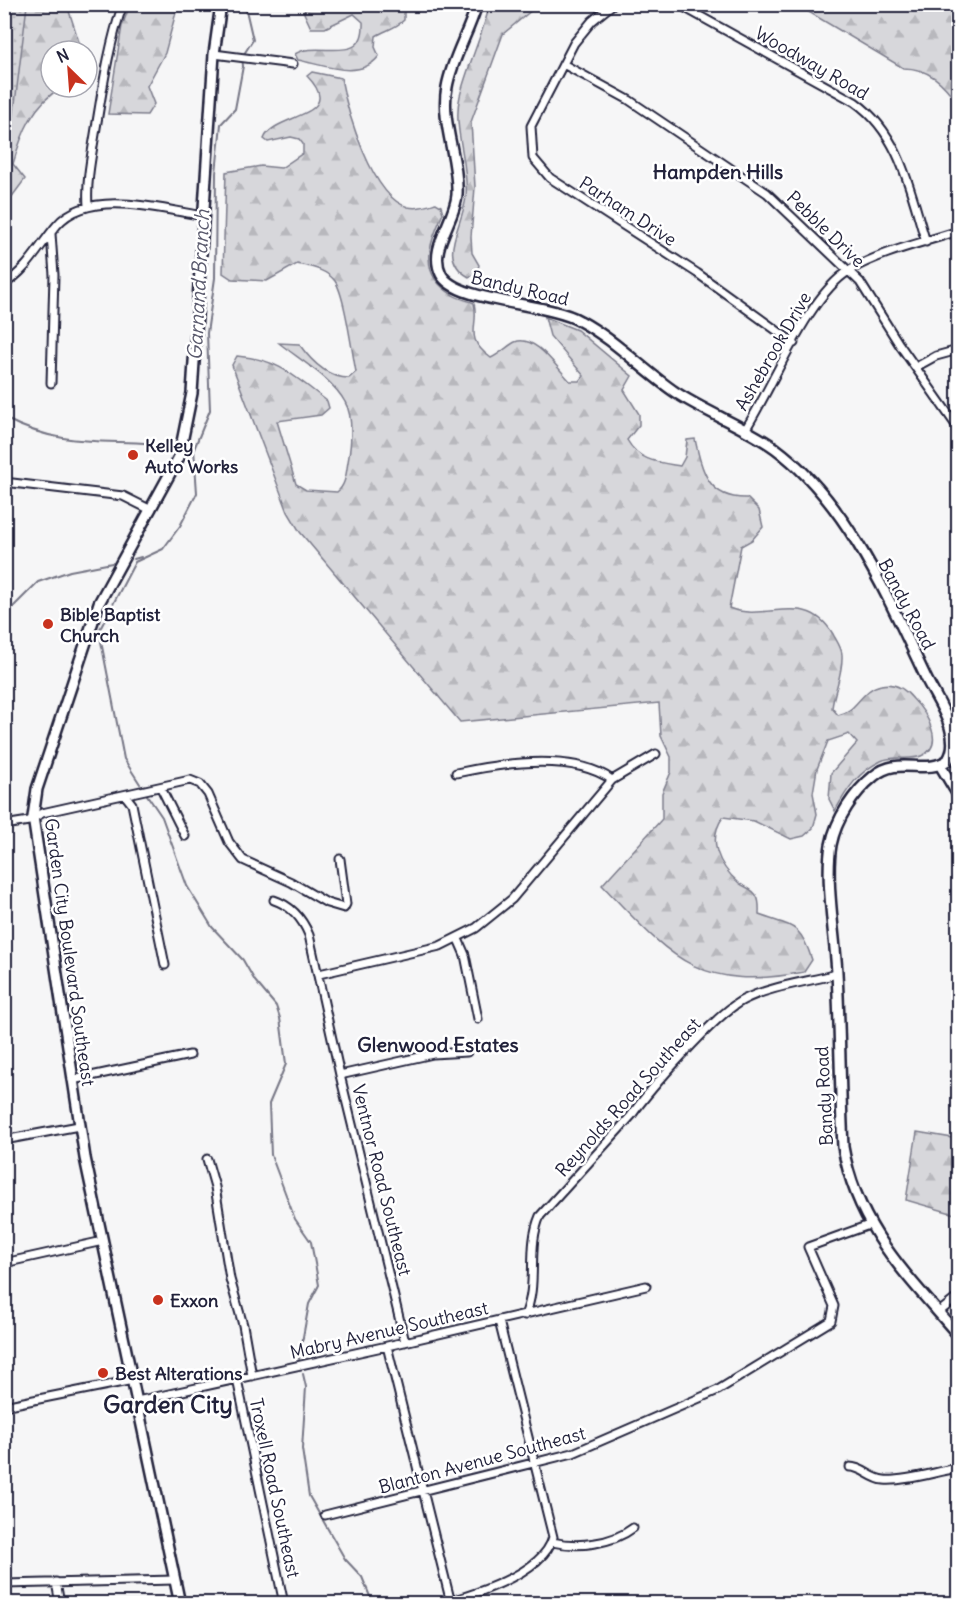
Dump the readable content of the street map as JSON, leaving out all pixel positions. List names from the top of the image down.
{
  "streets": {
    "street": [
      "Woodway Road",
      "Parham Drive",
      "Pebble Drive",
      "Bandy Road",
      "Ashebrook Drive",
      "Garden City Boulevard Southeast",
      "Reynolds Road Southeast",
      "Ventnor Road Southeast",
      "Mabry Avenue Southeast",
      "Blanton Avenue Southeast",
      "Troxell Road Southeast"
    ]
  },
  "crossings": [
    ["Woodway Road", "Ashebrook Drive"],
    ["Parham Drive", "Pebble Drive"],
    ["Parham Drive", "Ashebrook Drive"],
    ["Pebble Drive", "Ashebrook Drive"],
    ["Bandy Road", "Ashebrook Drive"],
    ["Bandy Road", "Reynolds Road Southeast"],
    ["Bandy Road", "Blanton Avenue Southeast"],
    ["Garden City Boulevard Southeast", "Mabry Avenue Southeast"],
    ["Reynolds Road Southeast", "Mabry Avenue Southeast"],
    ["Ventnor Road Southeast", "Mabry Avenue Southeast"],
    ["Mabry Avenue Southeast", "Troxell Road Southeast"]
  ],
  "districts": ["Hampden Hills", "Glenwood Estates", "Garden City"],
  "water": ["Garnand Branch"],
  "places": [
    "Kelley Auto Works",
    "Bible Baptist Church",
    "Exxon",
    "Best Alterations"
  ],
  "north": "top left"
}
